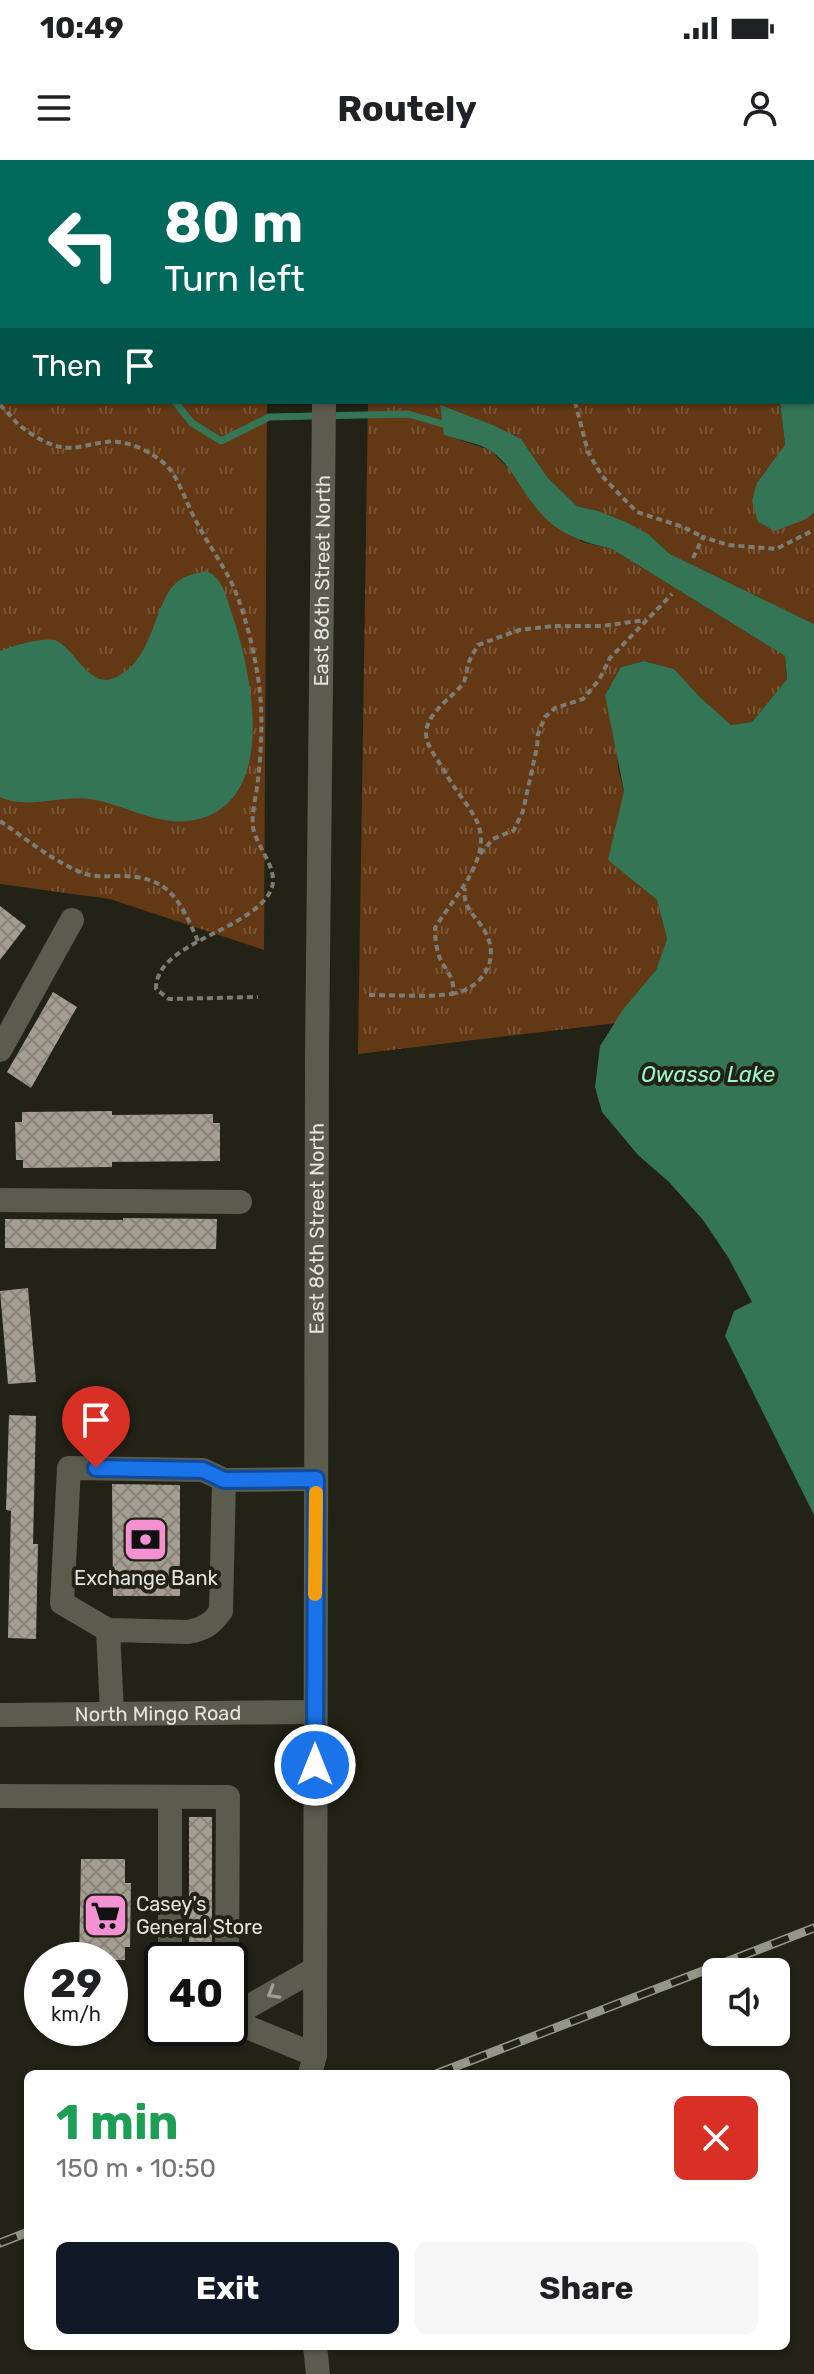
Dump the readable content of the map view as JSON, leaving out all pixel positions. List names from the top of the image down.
{
  "streets": {
    "street": ["East 86th Street North", "North Mingo Road"]
  },
  "crossings": [
    ["East 86th Street North", "North Mingo Road"]
  ],
  "water": ["Owasso Lake"],
  "places": {
    "bank": ["Exchange Bank"],
    "supermarket": ["Casey's General Store"]
  },
  "page": {
    "status": "10:49",
    "header": "Routely",
    "turn": ["80 m", "Turn left"],
    "then": "Then",
    "speed": "29 km/h",
    "limit": "40",
    "heading": ["1 min", "150 m · 10:50"],
    "buttons": ["Exit", "Share"]
  }
}
